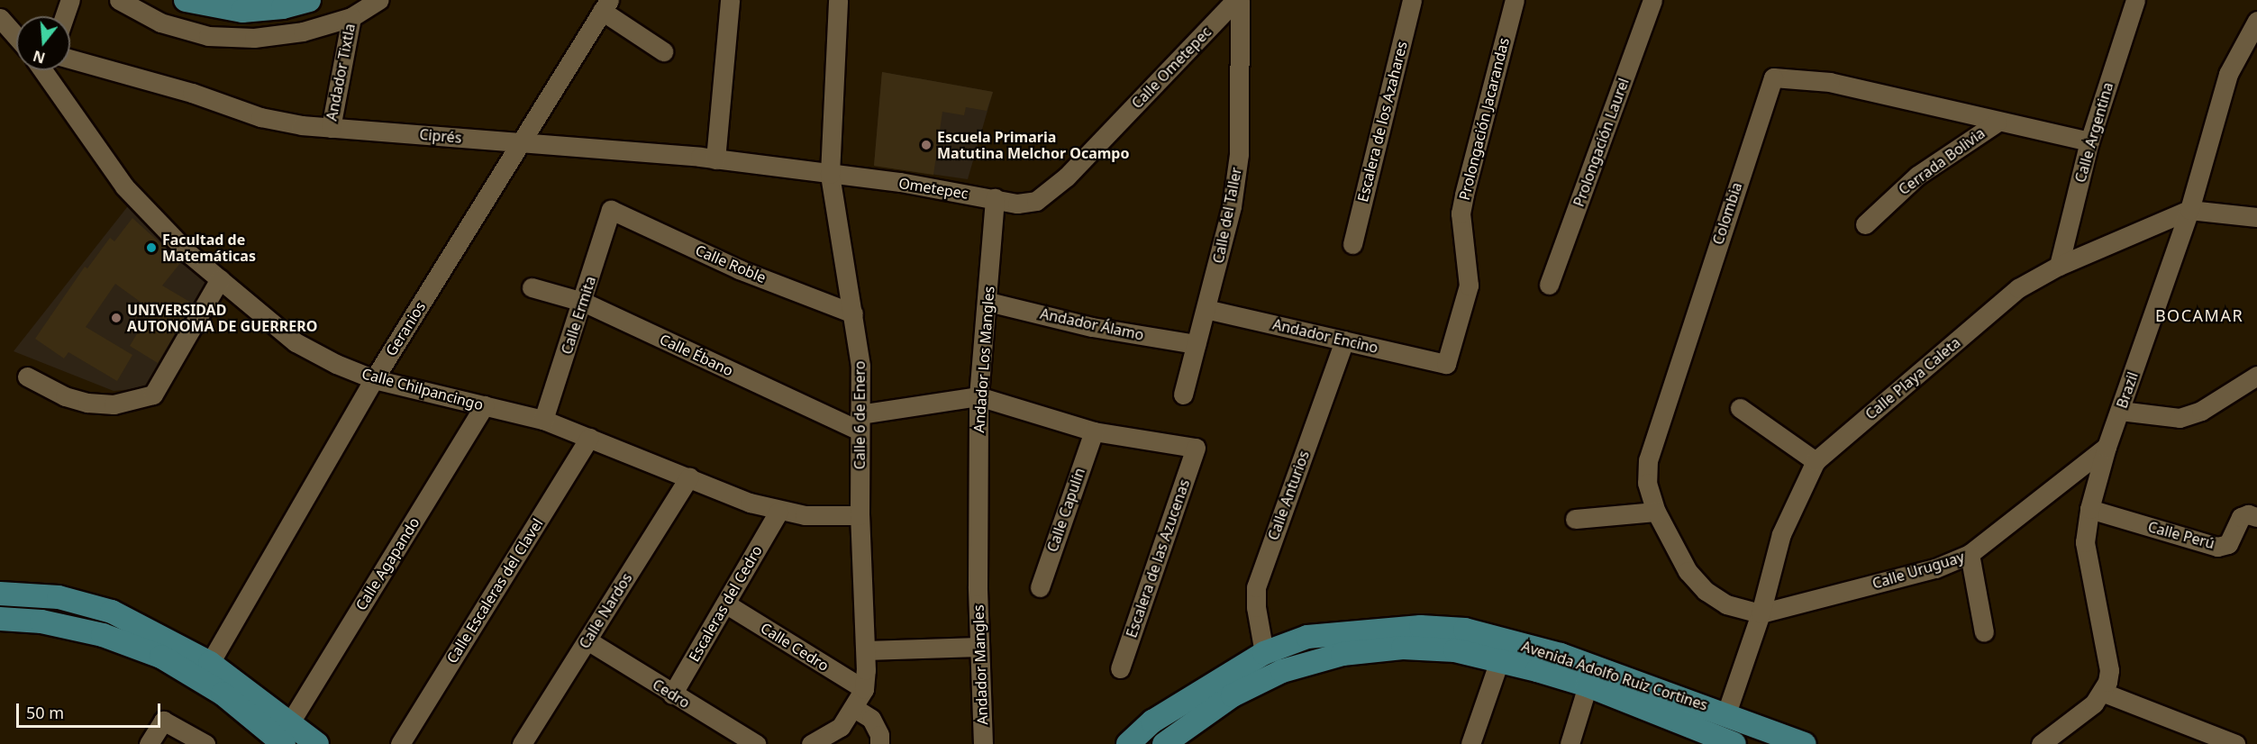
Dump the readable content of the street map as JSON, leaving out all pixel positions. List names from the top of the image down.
{
  "streets": {
    "main road": ["Avenida Adolfo Ruiz Cortines"],
    "street": [
      "Calle Ometepec",
      "Andador Tixtla",
      "Prolongación Jacarandas",
      "Escalera de los Azahares",
      "Calle Argentina",
      "Ciprés",
      "Prolongación Laurel",
      "Cerrada Bolivia",
      "Ometepec",
      "Colombia",
      "Calle del Taller",
      "Calle Roble",
      "Calle Ermita",
      "Andador Álamo",
      "Geranios",
      "Andador Encino",
      "Calle Ébano",
      "Andador Los Mangles",
      "Calle Playa Caleta",
      "Calle Chilpancingo",
      "Brazil",
      "Calle 6 de Enero",
      "Calle Anturios",
      "Calle Capulín",
      "Calle Perú",
      "Escalera de las Azucenas",
      "Calle Agapando",
      "Calle Uruguay",
      "Calle Escaleras del Clavel",
      "Escaleras del Cedro",
      "Calle Nardos",
      "Calle Cedro",
      "Andador Mangles",
      "Cedro"
    ]
  },
  "crossings": [
    ["Calle Ometepec", "Ometepec"],
    ["Andador Tixtla", "Ciprés"],
    ["Prolongación Jacarandas", "Andador Encino"],
    ["Calle Argentina", "Colombia"],
    ["Calle Argentina", "Calle Playa Caleta"],
    ["Ciprés", "Ometepec"],
    ["Ciprés", "Geranios"],
    ["Ciprés", "Calle 6 de Enero"],
    ["Cerrada Bolivia", "Colombia"],
    ["Ometepec", "Andador Los Mangles"],
    ["Ometepec", "Calle 6 de Enero"],
    ["Colombia", "Calle Playa Caleta"],
    ["Colombia", "Calle Uruguay"],
    ["Calle del Taller", "Andador Álamo"],
    ["Calle del Taller", "Andador Encino"],
    ["Calle Roble", "Calle Ermita"],
    ["Calle Roble", "Calle 6 de Enero"],
    ["Calle Ermita", "Calle Ébano"],
    ["Calle Ermita", "Calle Chilpancingo"],
    ["Andador Álamo", "Andador Los Mangles"],
    ["Geranios", "Calle Chilpancingo"],
    ["Andador Encino", "Calle Anturios"],
    ["Calle Ébano", "Calle 6 de Enero"],
    ["Andador Los Mangles", "Andador Mangles"],
    ["Calle Playa Caleta", "Brazil"],
    ["Calle Playa Caleta", "Calle Uruguay"],
    ["Calle Playa Caleta", "Avenida Adolfo Ruiz Cortines"],
    ["Calle Chilpancingo", "Calle 6 de Enero"],
    ["Calle Chilpancingo", "Calle Agapando"],
    ["Calle Chilpancingo", "Calle Escaleras del Clavel"],
    ["Calle Chilpancingo", "Escaleras del Cedro"],
    ["Calle Chilpancingo", "Calle Nardos"],
    ["Brazil", "Calle Perú"],
    ["Brazil", "Calle Uruguay"],
    ["Calle 6 de Enero", "Calle Cedro"],
    ["Calle Anturios", "Avenida Adolfo Ruiz Cortines"],
    ["Calle Capulín", "Escalera de las Azucenas"],
    ["Escaleras del Cedro", "Calle Cedro"],
    ["Escaleras del Cedro", "Cedro"],
    ["Calle Nardos", "Cedro"]
  ],
  "districts": ["BOCAMAR"],
  "places": ["Escuela Primaria Matutina Melchor Ocampo", "Facultad de Matemáticas", "UNIVERSIDAD AUTONOMA DE GUERRERO"],
  "scale_bar": "50 m",
  "north": "bottom"
}
